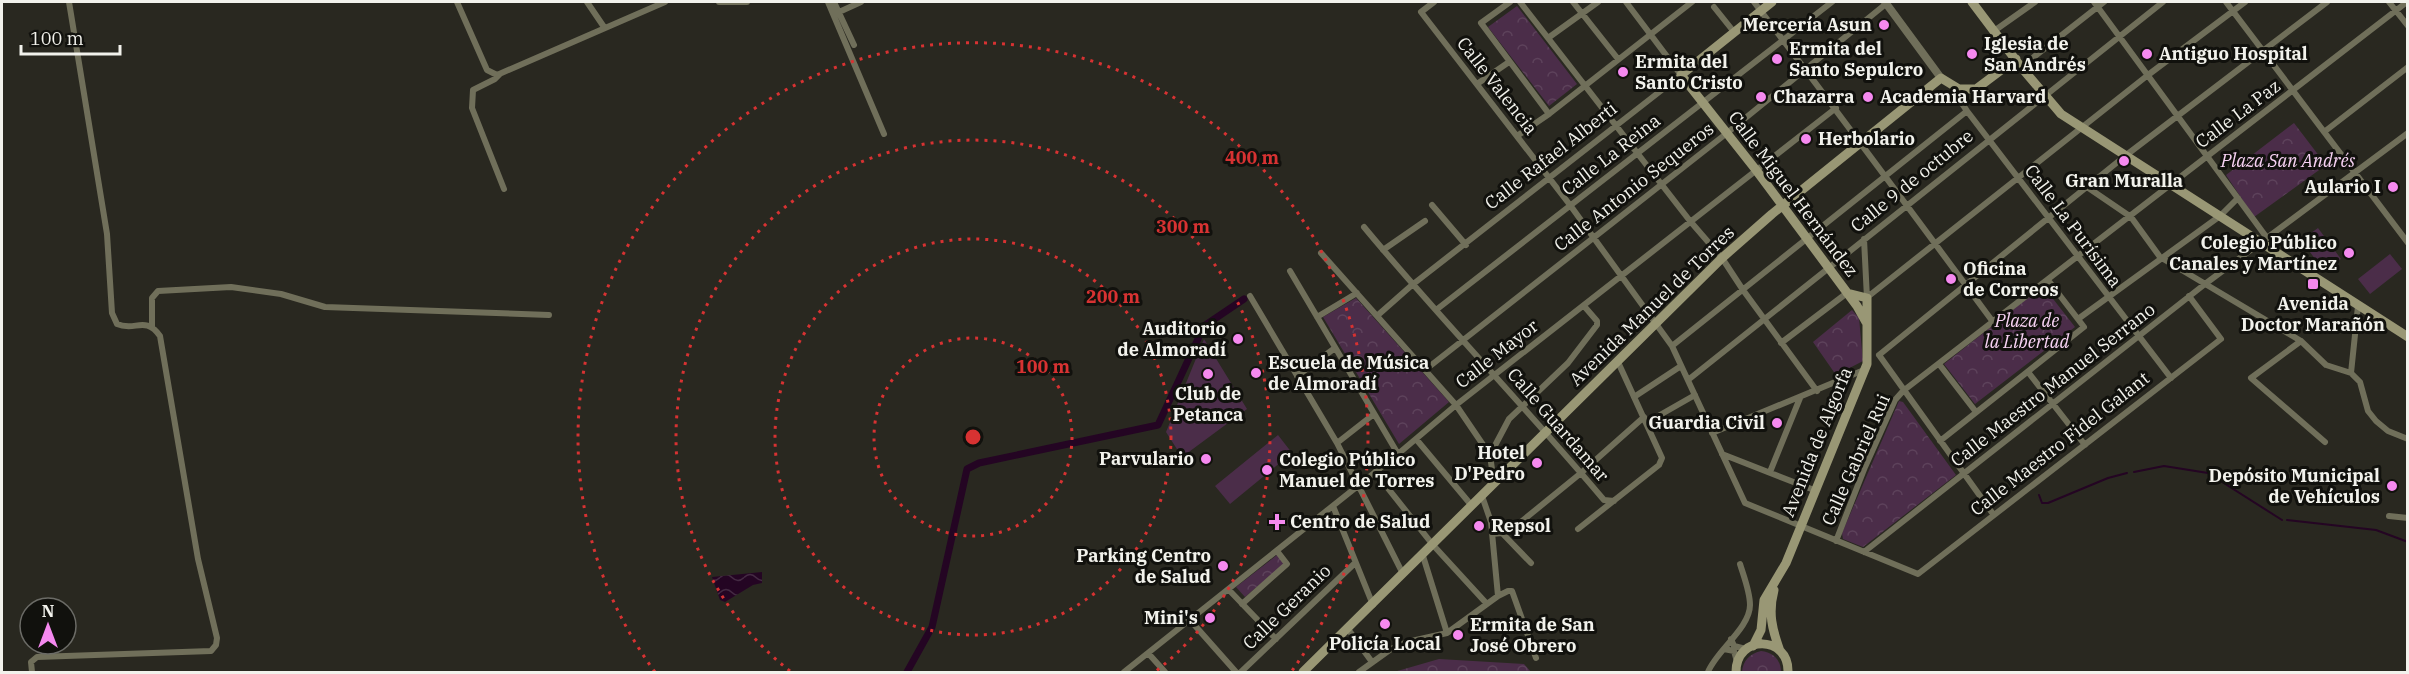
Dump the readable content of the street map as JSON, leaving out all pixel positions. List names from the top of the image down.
{
  "streets": {
    "main road": [
      "Calle Rafael Alberti",
      "Calle Miguel Hernández",
      "Avenida Manuel de Torres",
      "Avenida de Algorfa"
    ],
    "street": [
      "Calle Valencia",
      "Calle La Paz",
      "Calle La Reina",
      "Calle 9 de octubre",
      "Calle Antonio Sequeros",
      "Calle La Purísima",
      "Calle Mayor",
      "Calle Maestro Manuel Serrano",
      "Calle Guardamar",
      "Calle Maestro Fidel Galant",
      "Calle Gabriel Rui",
      "Calle Geranio"
    ]
  },
  "crossings": [
    ["Calle Valencia", "Calle La Reina"],
    ["Calle Valencia", "Calle Rafael Alberti"],
    ["Calle Valencia", "Calle 9 de octubre"],
    ["Calle Valencia", "Calle Antonio Sequeros"],
    ["Calle Valencia", "Avenida Manuel de Torres"],
    ["Calle Valencia", "Calle Mayor"],
    ["Calle Valencia", "Calle Maestro Manuel Serrano"],
    ["Calle Valencia", "Avenida de Algorfa"],
    ["Calle Valencia", "Calle Maestro Fidel Galant"],
    ["Calle Valencia", "Calle Gabriel Rui"],
    ["Calle La Paz", "Calle La Purísima"],
    ["Calle La Paz", "Calle Gabriel Rui"],
    ["Calle La Reina", "Calle Miguel Hernández"],
    ["Calle La Reina", "Calle Guardamar"],
    ["Calle Rafael Alberti", "Calle Miguel Hernández"],
    ["Calle Rafael Alberti", "Calle Guardamar"],
    ["Calle 9 de octubre", "Calle Miguel Hernández"],
    ["Calle 9 de octubre", "Calle La Purísima"],
    ["Calle 9 de octubre", "Avenida de Algorfa"],
    ["Calle Antonio Sequeros", "Calle Miguel Hernández"],
    ["Calle Antonio Sequeros", "Calle Guardamar"],
    ["Calle Miguel Hernández", "Avenida Manuel de Torres"],
    ["Calle Miguel Hernández", "Calle Mayor"],
    ["Calle Miguel Hernández", "Avenida de Algorfa"],
    ["Calle La Purísima", "Calle Maestro Manuel Serrano"],
    ["Calle La Purísima", "Calle Maestro Fidel Galant"],
    ["Avenida Manuel de Torres", "Calle Guardamar"],
    ["Calle Mayor", "Calle Guardamar"],
    ["Calle Maestro Manuel Serrano", "Calle Maestro Fidel Galant"]
  ],
  "parks": ["Plaza San Andrés", "Plaza de la Libertad"],
  "places": {
    "other": [
      "Mercería Asun",
      "Iglesia de San Andrés",
      "Antiguo Hospital",
      "Ermita del Santo Sepulcro",
      "Ermita del Santo Cristo",
      "Chazarra",
      "Academia Harvard",
      "Herbolario",
      "Gran Muralla",
      "Aulario I",
      "Colegio Público Canales y Martínez",
      "Oficina de Correos",
      "Auditorio de Almoradí",
      "Escuela de Música de Almoradí",
      "Club de Petanca",
      "Guardia Civil",
      "Parvulario",
      "Hotel D'Pedro",
      "Colegio Público Manuel de Torres",
      "Depósito Municipal de Vehículos",
      "Repsol",
      "Parking Centro de Salud",
      "Mini's",
      "Policía Local",
      "Ermita de San José Obrero"
    ],
    "transit": ["Avenida Doctor Marañón"],
    "health": ["Centro de Salud"]
  },
  "scale_bar": "100 m",
  "north": "top",
  "rings": [
    "400 m",
    "300 m",
    "200 m",
    "100 m"
  ]
}
